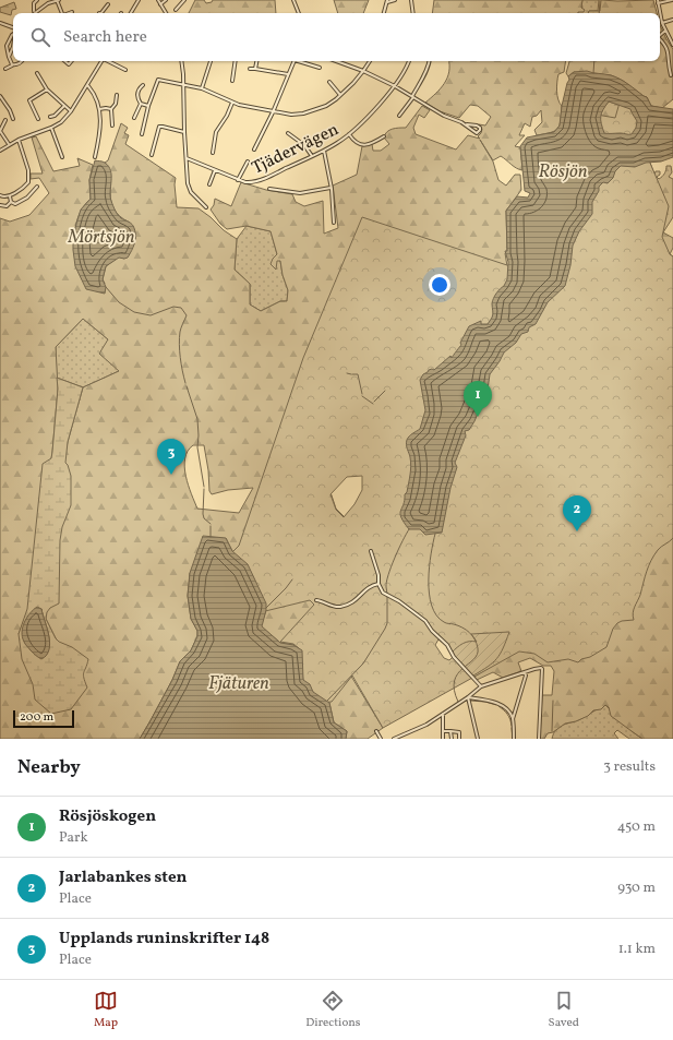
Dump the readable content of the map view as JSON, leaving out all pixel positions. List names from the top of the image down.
{
  "streets": {
    "street": ["Tjädervägen"]
  },
  "water": ["Rösjön", "Mörtsjön", "Fjäturen"],
  "scale_bar": "200 m",
  "page": {
    "search": "Search here",
    "pins": ["1", "3", "2"],
    "scale": "200 m",
    "heading": ["Nearby", "3 results"],
    "list": [
      {
        "mark": "1",
        "name": "Rösjöskogen",
        "note": "Park",
        "value": "450 m"
      },
      {
        "mark": "2",
        "name": "Jarlabankes sten",
        "note": "Place",
        "value": "930 m"
      },
      {
        "mark": "3",
        "name": "Upplands runinskrifter 148",
        "note": "Place",
        "value": "1.1 km"
      }
    ],
    "nav": ["Map", "Directions", "Saved"]
  }
}
